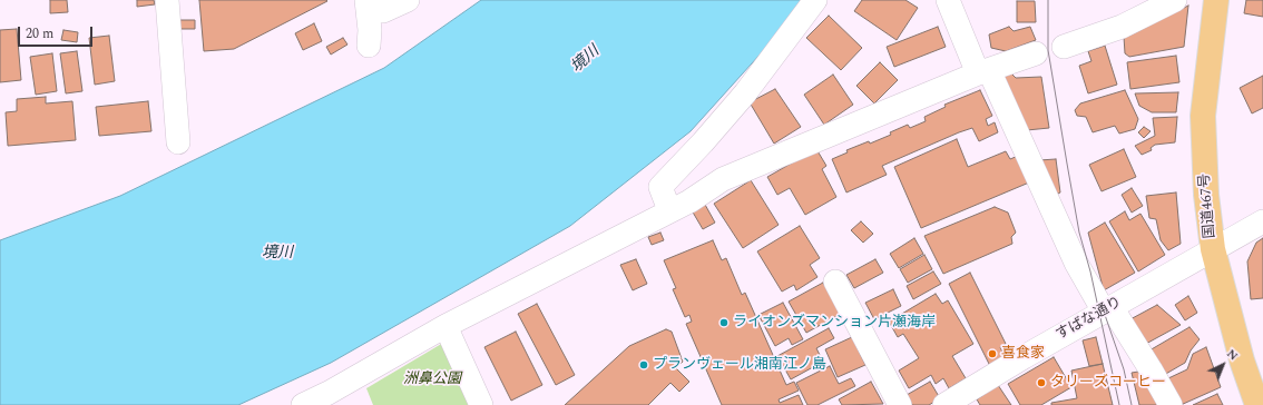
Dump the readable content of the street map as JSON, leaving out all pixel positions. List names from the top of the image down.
{
  "streets": {
    "highway": ["国道467号"],
    "street": ["すばな通り"]
  },
  "crossings": [
    ["国道467号", "すばな通り"]
  ],
  "water": ["境川"],
  "parks": ["洲鼻公園"],
  "places": [
    "ライオンズマンション片瀬海岸",
    "喜食家",
    "プランヴェール湘南江ノ島",
    "タリーズコーヒー"
  ],
  "scale_bar": "20 m",
  "north": "top right"
}
